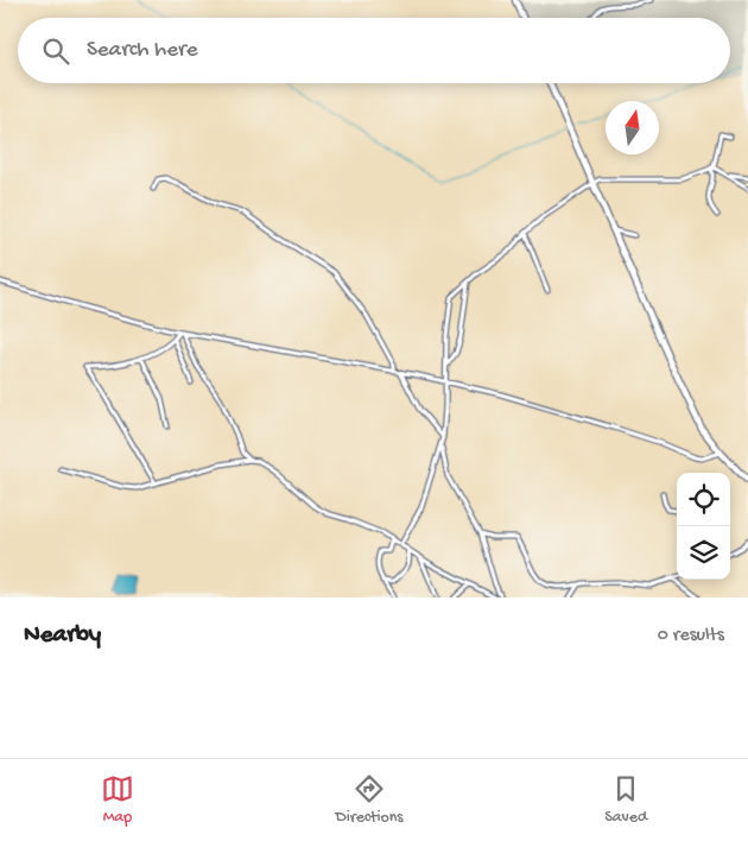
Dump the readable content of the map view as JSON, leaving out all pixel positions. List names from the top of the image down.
{
  "north": "top",
  "page": {
    "search": "Search here",
    "heading": ["Nearby", "0 results"],
    "nav": ["Map", "Directions", "Saved"]
  }
}
